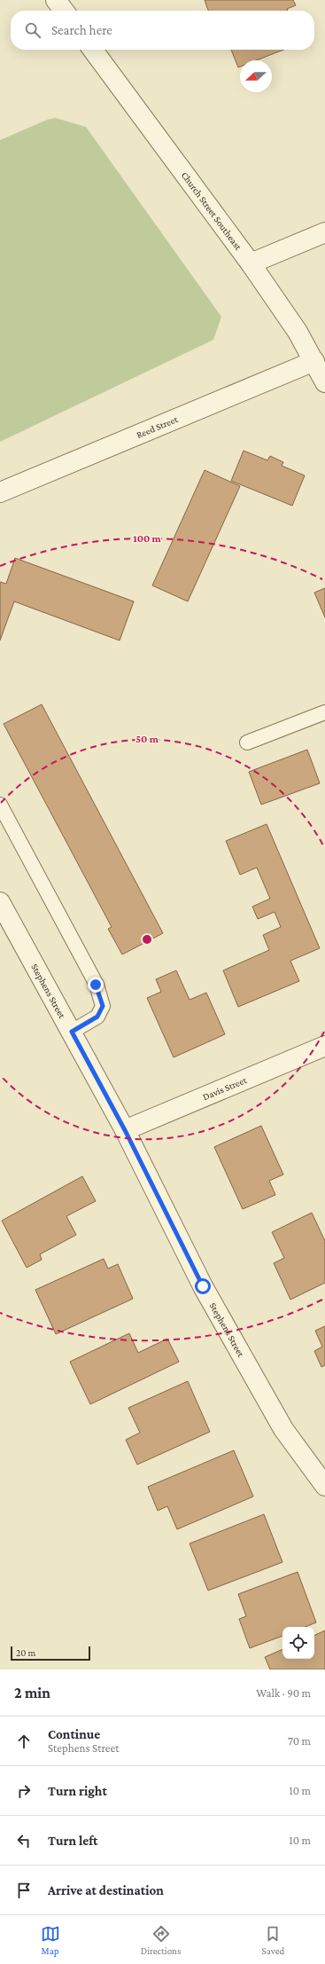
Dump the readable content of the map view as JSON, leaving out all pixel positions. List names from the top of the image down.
{
  "streets": {
    "street": [
      "Church Street Southeast",
      "Reed Street",
      "Stephens Street",
      "Davis Street"
    ]
  },
  "crossings": [
    ["Church Street Southeast", "Reed Street"],
    ["Stephens Street", "Davis Street"]
  ],
  "scale_bar": "20 m",
  "north": "left",
  "page": {
    "search": "Search here",
    "scale": "20 m",
    "heading": ["2 min", "Walk · 90 m"],
    "list": [
      ["Continue", "Stephens Street", "70 m"],
      ["Turn right", "10 m"],
      ["Turn left", "10 m"],
      "Arrive at destination"
    ],
    "nav": ["Map", "Directions", "Saved"]
  },
  "rings": ["100 m", "50 m"]
}
